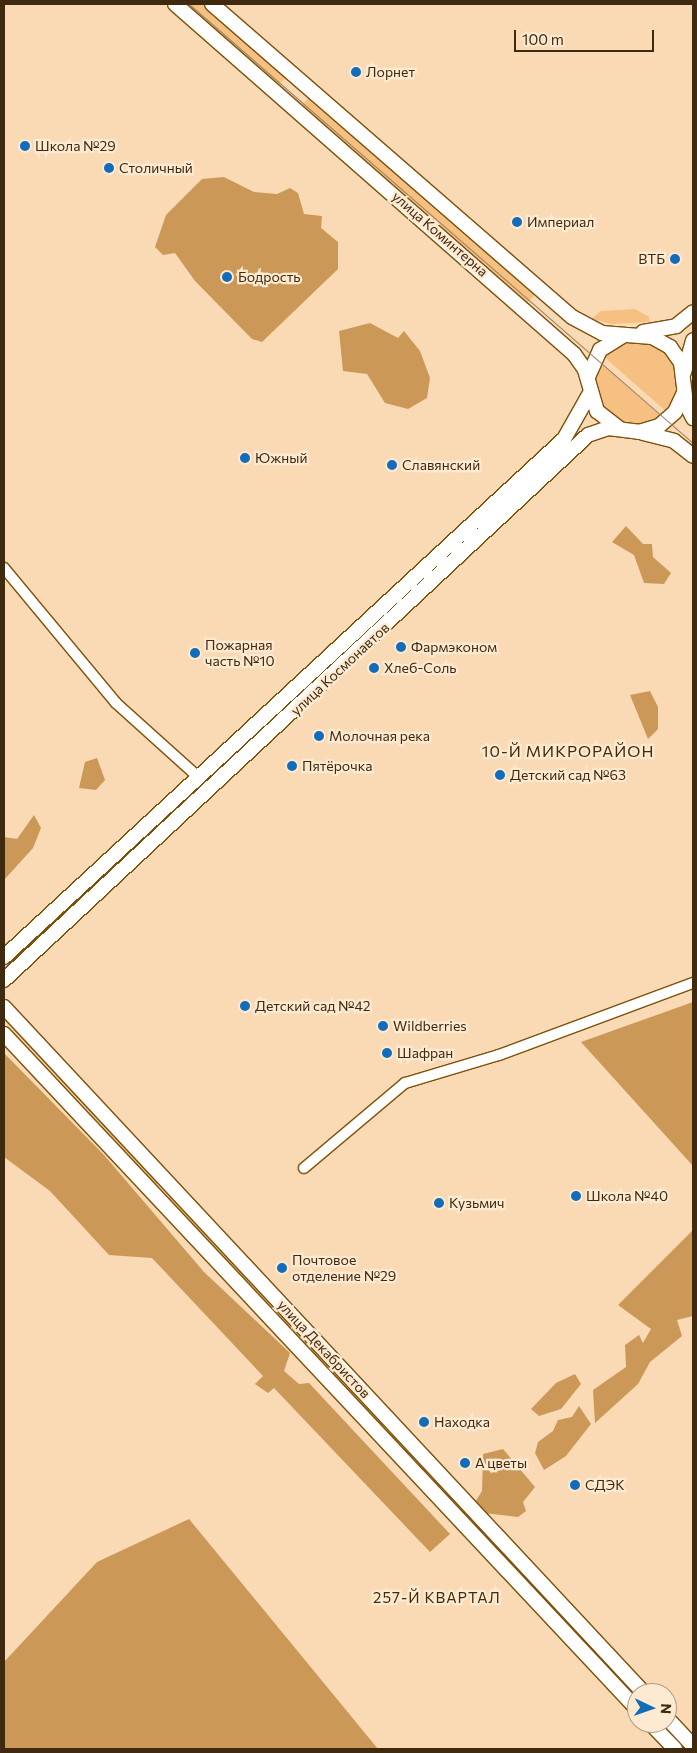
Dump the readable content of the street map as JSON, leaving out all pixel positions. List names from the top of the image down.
{
  "streets": {
    "street": ["улица Коминтерна", "улица Космонавтов", "улица Декабристов"]
  },
  "crossings": [
    ["улица Коминтерна", "улица Космонавтов"]
  ],
  "districts": ["10-Й МИКРОРАЙОН", "257-Й КВАРТАЛ"],
  "places": [
    "Лорнет",
    "Школа №29",
    "Столичный",
    "Империал",
    "ВТБ",
    "Бодрость",
    "Южный",
    "Славянский",
    "Фармэконом",
    "Пожарная часть №10",
    "Хлеб-Соль",
    "Молочная река",
    "Пятёрочка",
    "Детский сад №63",
    "Детский сад №42",
    "Wildberries",
    "Шафран",
    "Школа №40",
    "Кузьмич",
    "Почтовое отделение №29",
    "Находка",
    "А цветы",
    "СДЭК"
  ],
  "scale_bar": "100 m",
  "north": "right"
}
